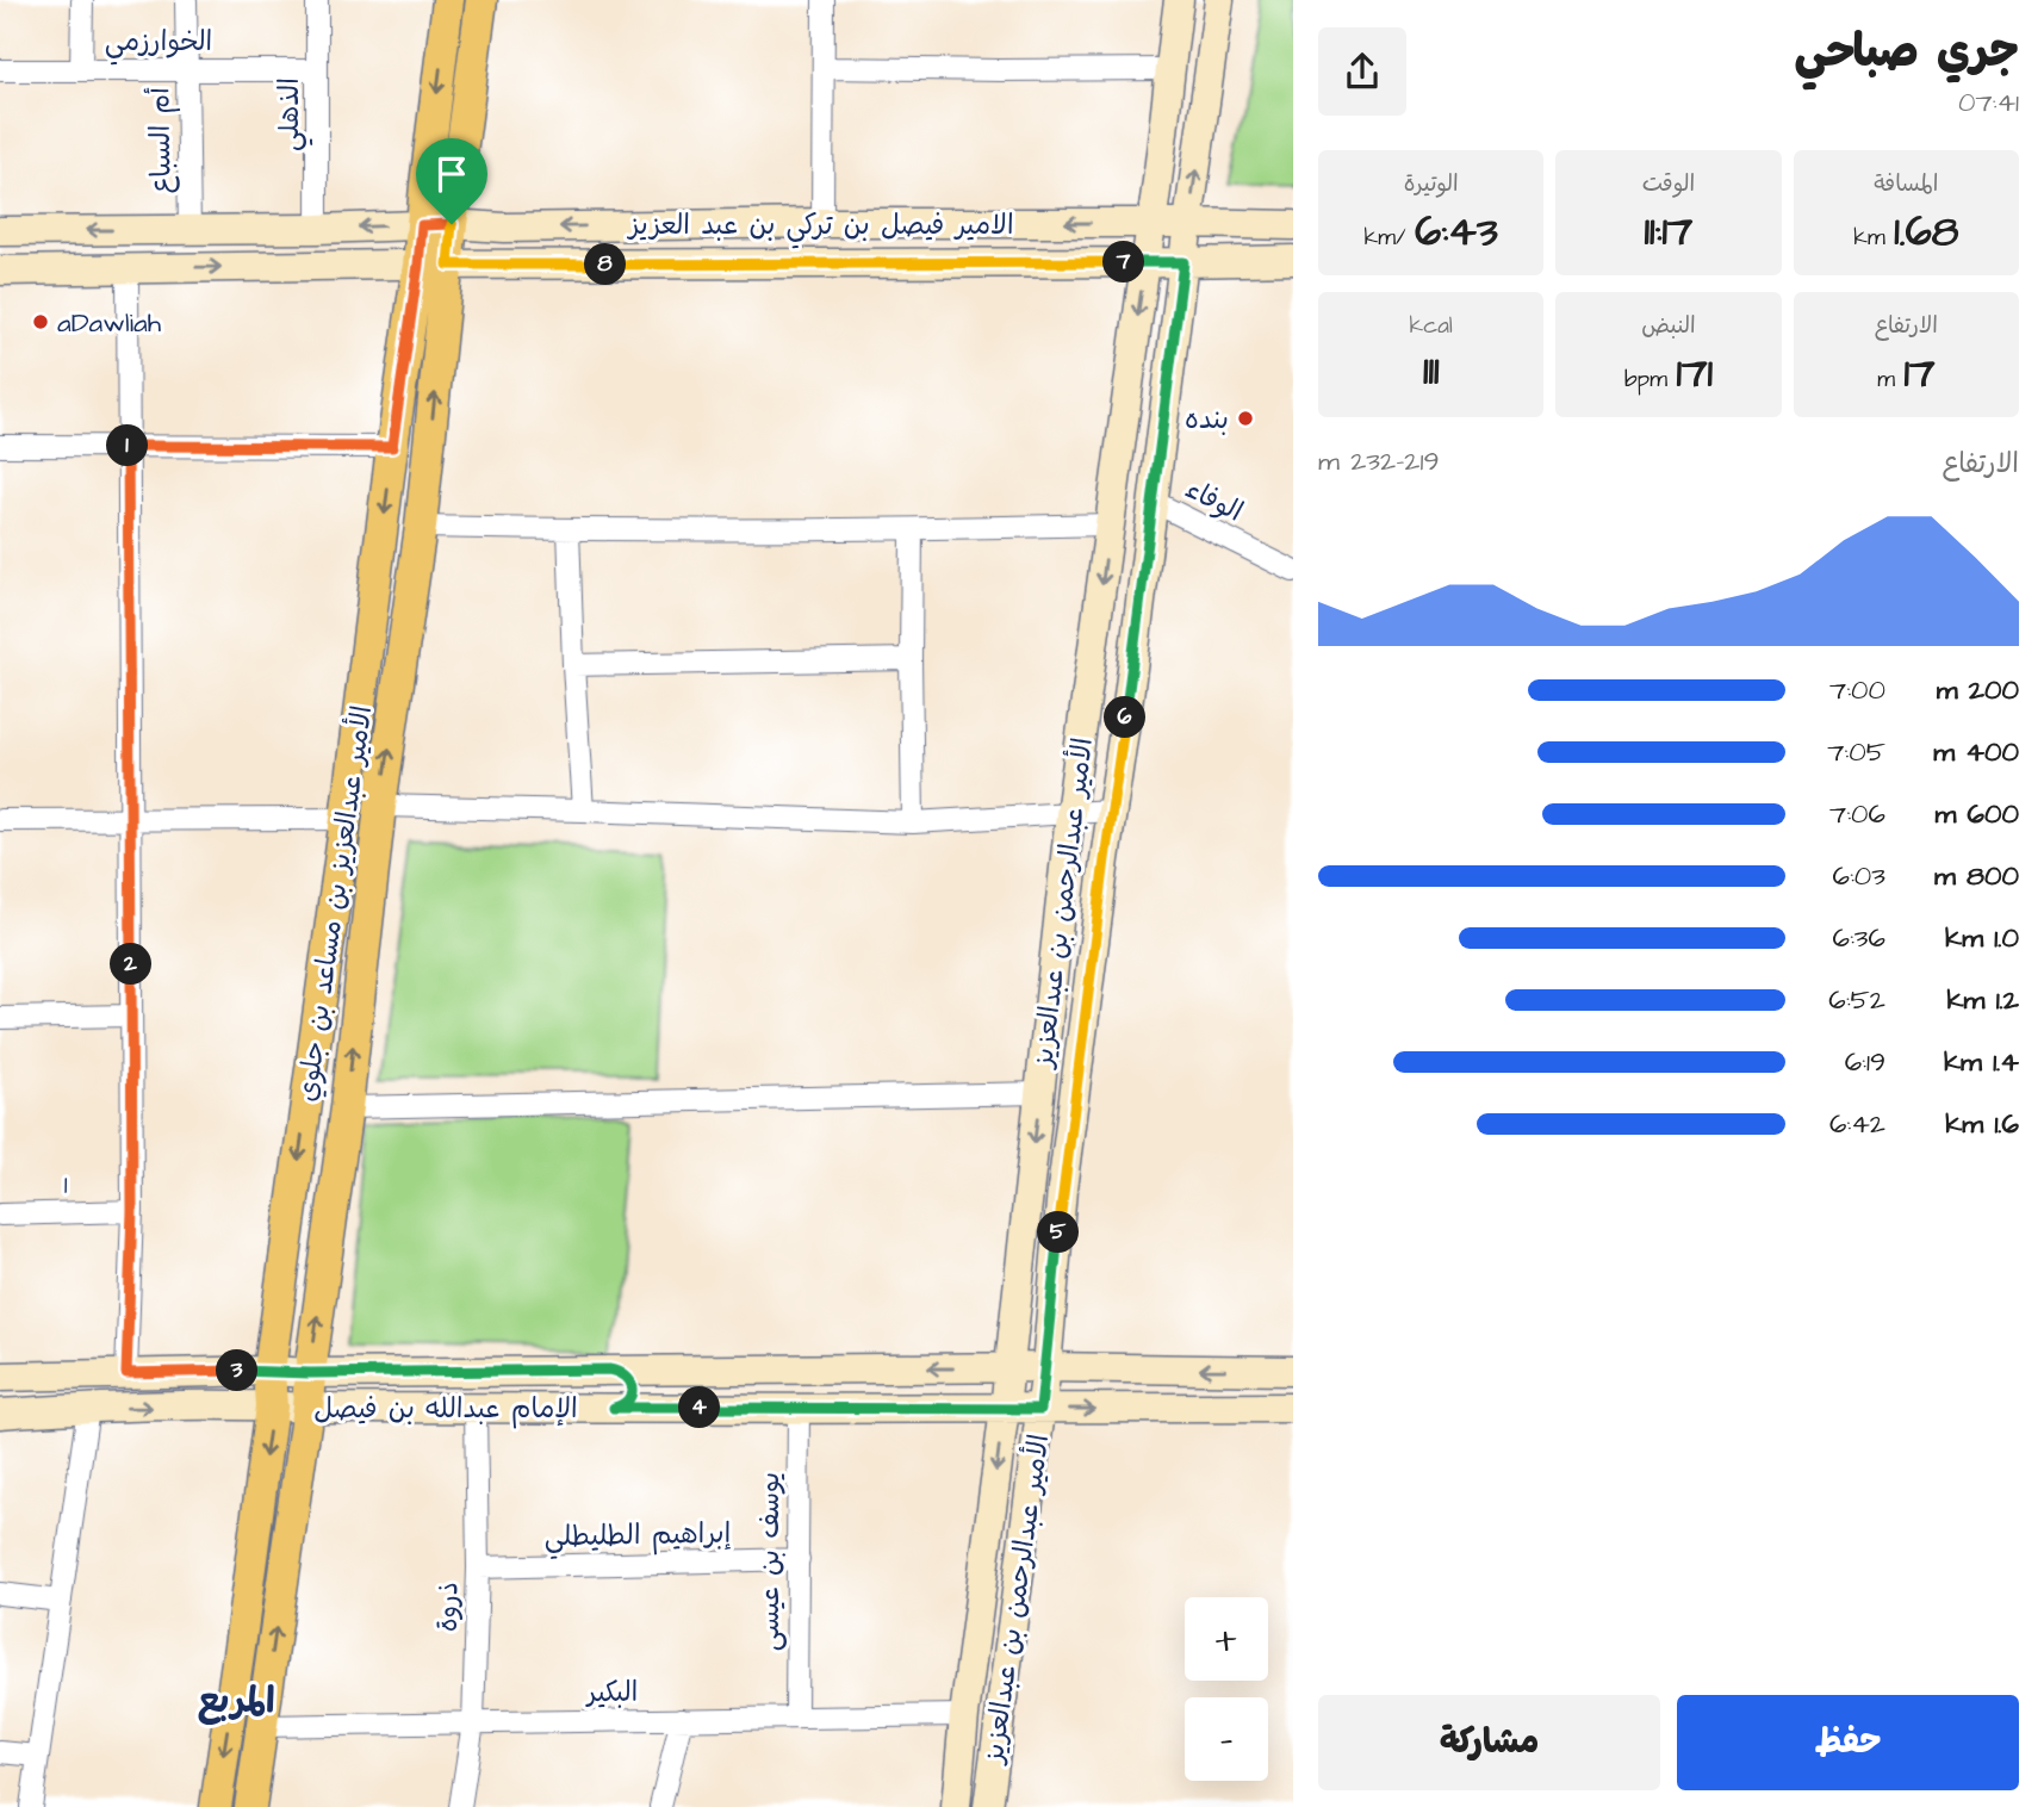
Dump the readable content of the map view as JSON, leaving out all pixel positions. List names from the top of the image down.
{
  "streets": {
    "main road": ["الأمير عبدالعزيز بن مساعد بن جلوي"],
    "street": [
      "الخوارزمي",
      "الذهلي",
      "أم السباع",
      "الامير فيصل بن تركي بن عبد العزيز",
      "الوفاء",
      "الأمير عبدالرحمن بن عبدالعزيز",
      "1",
      "الإمام عبدالله بن فيصل",
      "إبراهيم الطليطلي",
      "يوسف بن عيسى",
      "ذروة",
      "البكير"
    ]
  },
  "crossings": [
    ["الخوارزمي", "الذهلي"],
    ["الخوارزمي", "أم السباع"],
    ["الذهلي", "الامير فيصل بن تركي بن عبد العزيز"],
    ["أم السباع", "الامير فيصل بن تركي بن عبد العزيز"],
    ["الامير فيصل بن تركي بن عبد العزيز", "الأمير عبدالرحمن بن عبدالعزيز"],
    ["الامير فيصل بن تركي بن عبد العزيز", "الأمير عبدالعزيز بن مساعد بن جلوي"],
    ["الوفاء", "الأمير عبدالرحمن بن عبدالعزيز"],
    ["الأمير عبدالرحمن بن عبدالعزيز", "الإمام عبدالله بن فيصل"],
    ["الأمير عبدالرحمن بن عبدالعزيز", "البكير"],
    ["الأمير عبدالعزيز بن مساعد بن جلوي", "الإمام عبدالله بن فيصل"],
    ["الأمير عبدالعزيز بن مساعد بن جلوي", "البكير"],
    ["الإمام عبدالله بن فيصل", "يوسف بن عيسى"],
    ["الإمام عبدالله بن فيصل", "ذروة"],
    ["إبراهيم الطليطلي", "يوسف بن عيسى"],
    ["إبراهيم الطليطلي", "ذروة"],
    ["يوسف بن عيسى", "البكير"],
    ["ذروة", "البكير"]
  ],
  "districts": ["المربع"],
  "places": ["aDawliah", "بنده"],
  "page": {
    "heading": ["جري صباحي", "07:41"],
    "stats": [
      ["المسافة", "1.68 km"],
      ["الوقت", "11:17"],
      ["الوتيرة", "6:43 /km"],
      ["الارتفاع", "17 m"],
      ["النبض", "171 bpm"],
      ["kcal", "111"]
    ],
    "pins": [
      "7",
      "8",
      "1",
      "6",
      "2",
      "5",
      "3",
      "4"
    ],
    "chart": ["الارتفاع", "219–232 m"],
    "list": [
      {
        "name": "200 m",
        "note": "7:00"
      },
      {
        "name": "400 m",
        "note": "7:05"
      },
      {
        "name": "600 m",
        "note": "7:06"
      },
      {
        "name": "800 m",
        "note": "6:03"
      },
      {
        "name": "1.0 km",
        "note": "6:36"
      },
      {
        "name": "1.2 km",
        "note": "6:52"
      },
      {
        "name": "1.4 km",
        "note": "6:19"
      },
      {
        "name": "1.6 km",
        "note": "6:42"
      }
    ],
    "map_buttons": ["+", "−"],
    "buttons": ["حفظ", "مشاركة"]
  }
}
